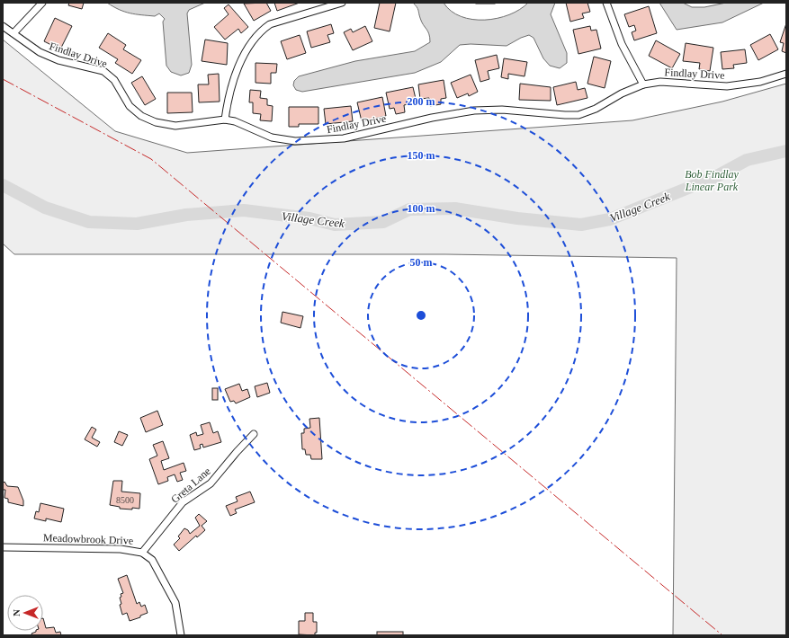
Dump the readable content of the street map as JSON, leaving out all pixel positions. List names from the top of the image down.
{
  "streets": {
    "street": ["Findlay Drive", "Greta Lane", "Meadowbrook Drive"]
  },
  "crossings": [
    ["Greta Lane", "Meadowbrook Drive"]
  ],
  "water": ["Village Creek"],
  "parks": ["Bob Findlay Linear Park"],
  "house_numbers": ["8500"],
  "north": "left",
  "rings": [
    "200 m",
    "150 m",
    "100 m",
    "50 m"
  ]
}
